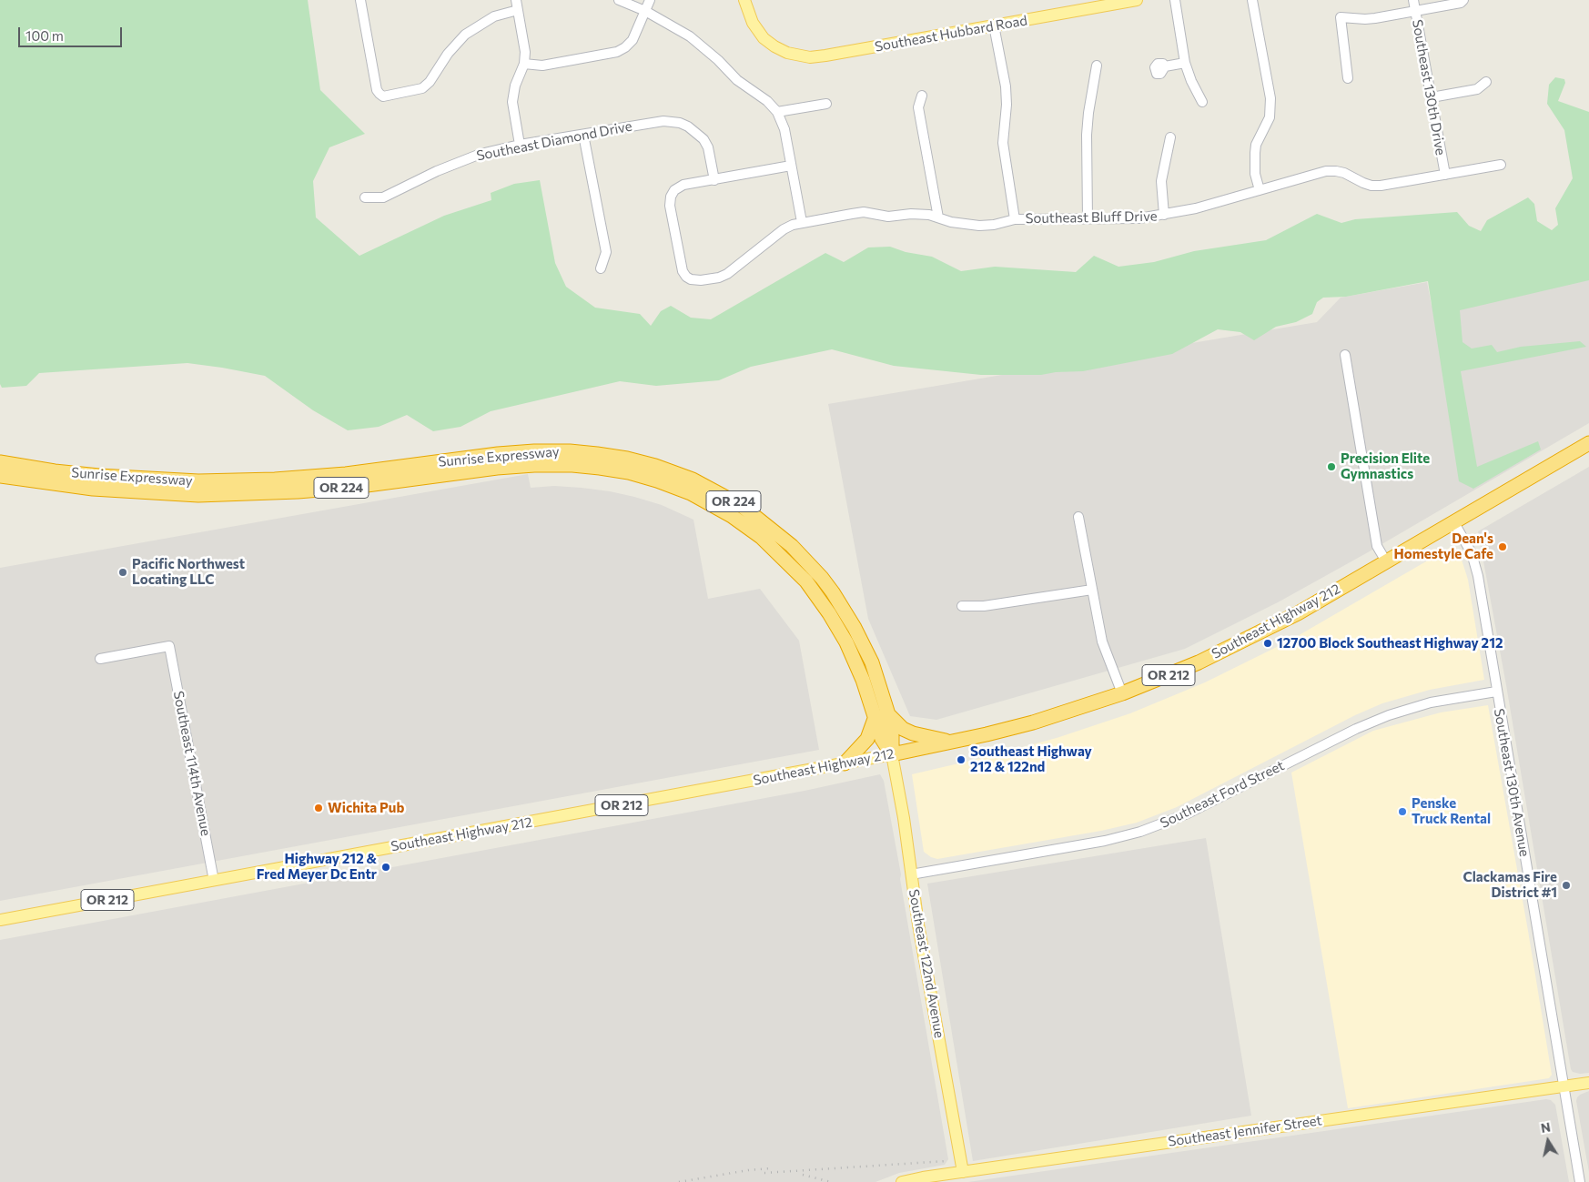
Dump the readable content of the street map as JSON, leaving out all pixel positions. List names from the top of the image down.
{
  "streets": {
    "highway": [
      "Sunrise Expressway",
      "OR 224",
      "Southeast Highway 212",
      "OR 212"
    ],
    "main road": ["Southeast Hubbard Road", "Southeast 122nd Avenue", "Southeast Jennifer Street"],
    "street": [
      "Southeast 130th Drive",
      "Southeast Diamond Drive",
      "Southeast Bluff Drive",
      "Southeast 114th Avenue",
      "Southeast 130th Avenue",
      "Southeast Ford Street"
    ]
  },
  "crossings": [
    ["Southeast 130th Drive", "Southeast Bluff Drive"],
    ["Southeast Diamond Drive", "Southeast Bluff Drive"],
    ["Sunrise Expressway", "OR 224"],
    ["Sunrise Expressway", "Southeast Highway 212"],
    ["Sunrise Expressway", "Southeast 122nd Avenue"],
    ["OR 224", "Southeast Highway 212"],
    ["Southeast Highway 212", "Southeast 114th Avenue"],
    ["Southeast Highway 212", "Southeast 130th Avenue"],
    ["Southeast Highway 212", "Southeast 122nd Avenue"],
    ["Southeast 130th Avenue", "Southeast Ford Street"],
    ["Southeast 130th Avenue", "Southeast Jennifer Street"],
    ["Southeast Ford Street", "Southeast 122nd Avenue"],
    ["Southeast 122nd Avenue", "Southeast Jennifer Street"]
  ],
  "places": [
    "Precision Elite Gymnastics",
    "Dean's Homestyle Cafe",
    "Pacific Northwest Locating LLC",
    "12700 Block Southeast Highway 212",
    "Southeast Highway 212 & 122nd",
    "Wichita Pub",
    "Penske Truck Rental",
    "Highway 212 & Fred Meyer Dc Entr",
    "Clackamas Fire District #1"
  ],
  "scale_bar": "100 m",
  "north": "top"
}
